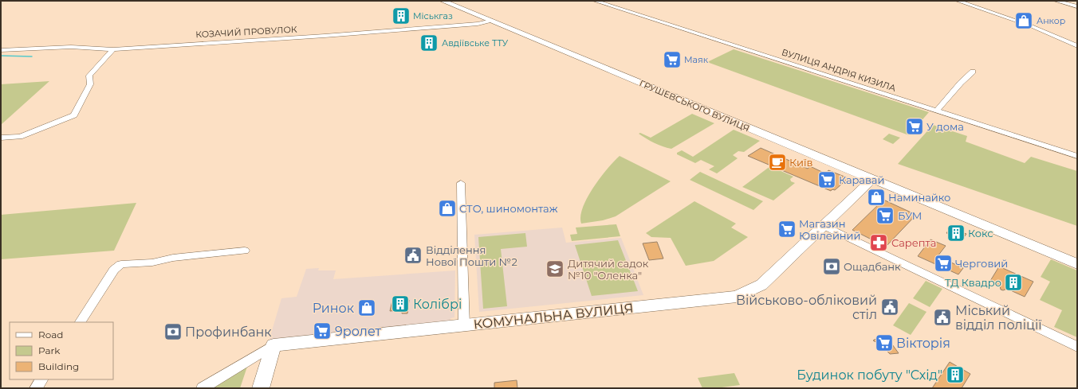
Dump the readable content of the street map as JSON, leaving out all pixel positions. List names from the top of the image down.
{
  "streets": {
    "main road": ["ГРУШЕВСЬКОГО ВУЛИЦЯ", "КОМУНАЛЬНА ВУЛИЦЯ"],
    "street": ["КОЗАЧИЙ ПРОВУЛОК", "ВУЛИЦЯ АНДРІЯ КИЗИЛА"]
  },
  "crossings": [
    ["КОЗАЧИЙ ПРОВУЛОК", "ГРУШЕВСЬКОГО ВУЛИЦЯ"],
    ["ГРУШЕВСЬКОГО ВУЛИЦЯ", "КОМУНАЛЬНА ВУЛИЦЯ"]
  ],
  "places": {
    "building": [
      "Міськгаз",
      "Авдіївське ТТУ",
      "Кокс",
      "ТД Квадро",
      "Колібрі",
      "Будинок побуту \"Схід\""
    ],
    "shop": [
      "Анкор",
      "Наминайко",
      "СТО, шиномонтаж",
      "Ринок"
    ],
    "supermarket": [
      "Маяк",
      "У дома",
      "Каравай",
      "БУМ",
      "Магазин Ювілейний",
      "Черговий",
      "9ролет",
      "Вікторія"
    ],
    "cafe": ["Київ"],
    "pharmacy": ["Сарепта"],
    "public building": ["Відділення Нової Пошти №2", "Військово-обліковий стіл", "Міський відділ поліції"],
    "bank": ["Ощадбанк", "Профинбанк"],
    "school or university": ["Дитячий садок №10 \"Оленка\""]
  },
  "legend": ["Road", "Park", "Building"]
}
